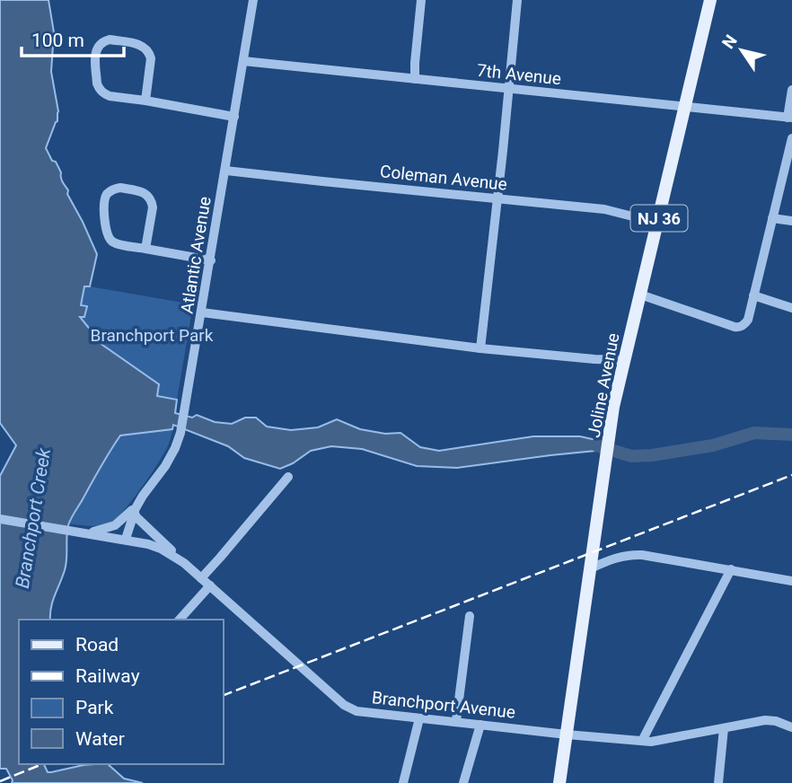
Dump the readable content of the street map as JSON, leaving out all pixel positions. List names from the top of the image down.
{
  "streets": {
    "main road": ["NJ 36", "Joline Avenue"],
    "street": [
      "7th Avenue",
      "Coleman Avenue",
      "Atlantic Avenue",
      "Branchport Avenue"
    ]
  },
  "crossings": [
    ["7th Avenue", "Atlantic Avenue"],
    ["7th Avenue", "Joline Avenue"],
    ["Coleman Avenue", "Atlantic Avenue"],
    ["Coleman Avenue", "Joline Avenue"],
    ["Atlantic Avenue", "Branchport Avenue"],
    ["Joline Avenue", "Branchport Avenue"]
  ],
  "water": ["Branchport Creek"],
  "parks": ["Branchport Park"],
  "legend": [
    "Road",
    "Railway",
    "Park",
    "Water"
  ],
  "scale_bar": "100 m",
  "north": "top left"
}
